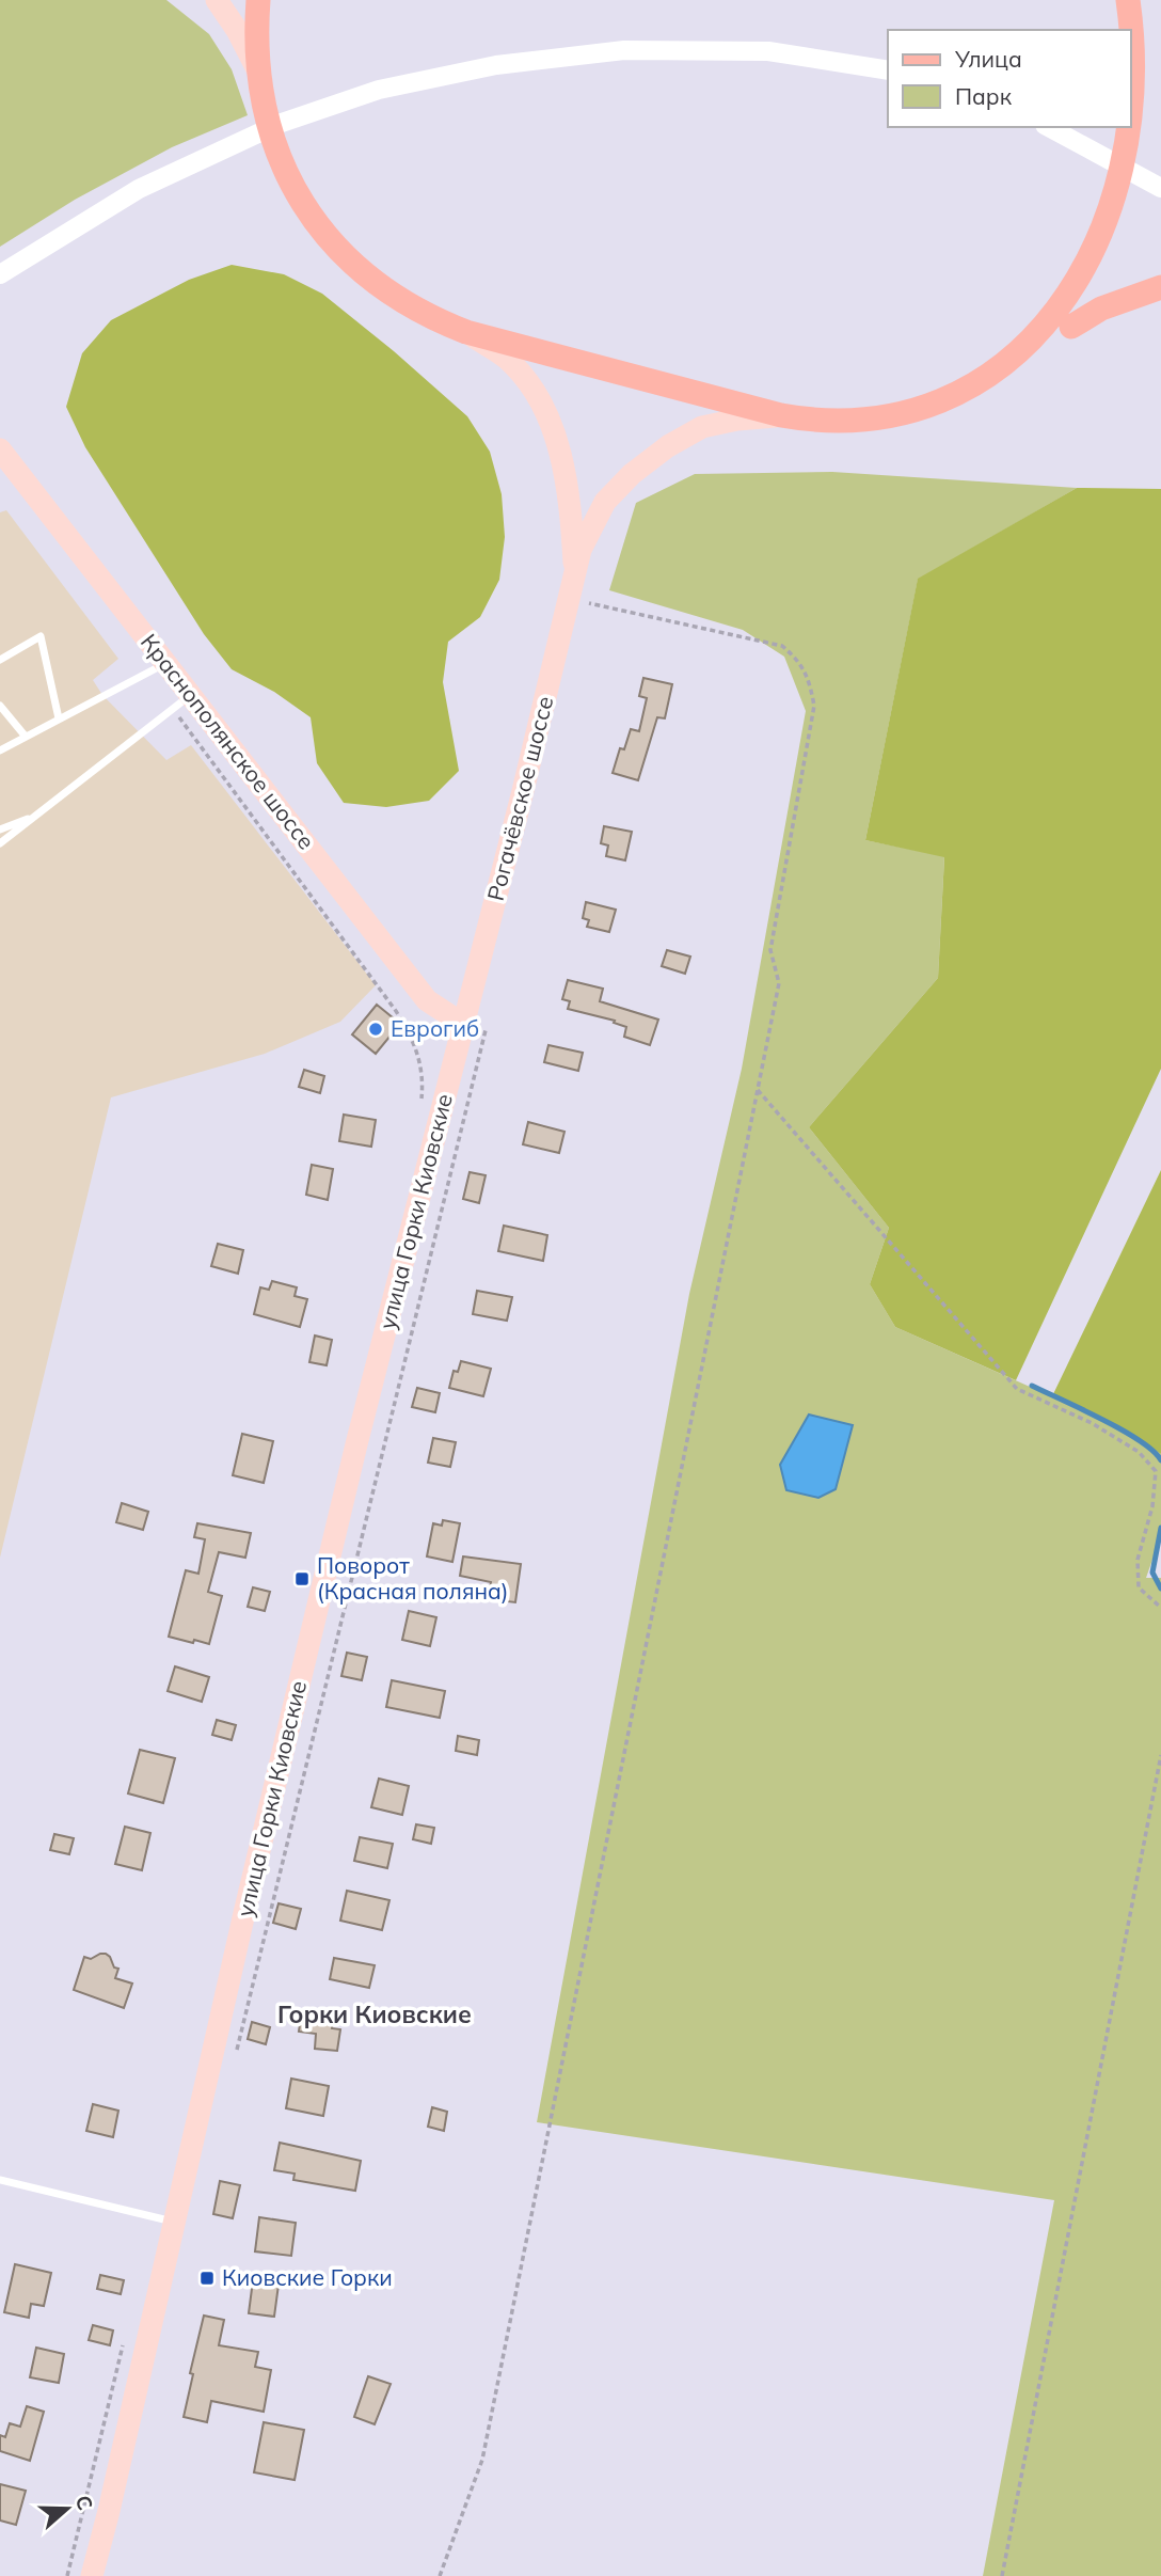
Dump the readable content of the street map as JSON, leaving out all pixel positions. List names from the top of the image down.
{
  "streets": {
    "main road": ["Краснополянское шоссе", "Рогачёвское шоссе", "улица Горки Киовские"]
  },
  "crossings": [
    ["Краснополянское шоссе", "Рогачёвское шоссе"],
    ["Краснополянское шоссе", "улица Горки Киовские"],
    ["Рогачёвское шоссе", "улица Горки Киовские"]
  ],
  "districts": ["Горки Киовские"],
  "places": {
    "other": ["Еврогиб"],
    "transit": ["Поворот (Красная поляна)", "Киовские Горки"]
  },
  "legend": ["Улица", "Парк"],
  "north": "right"
}
